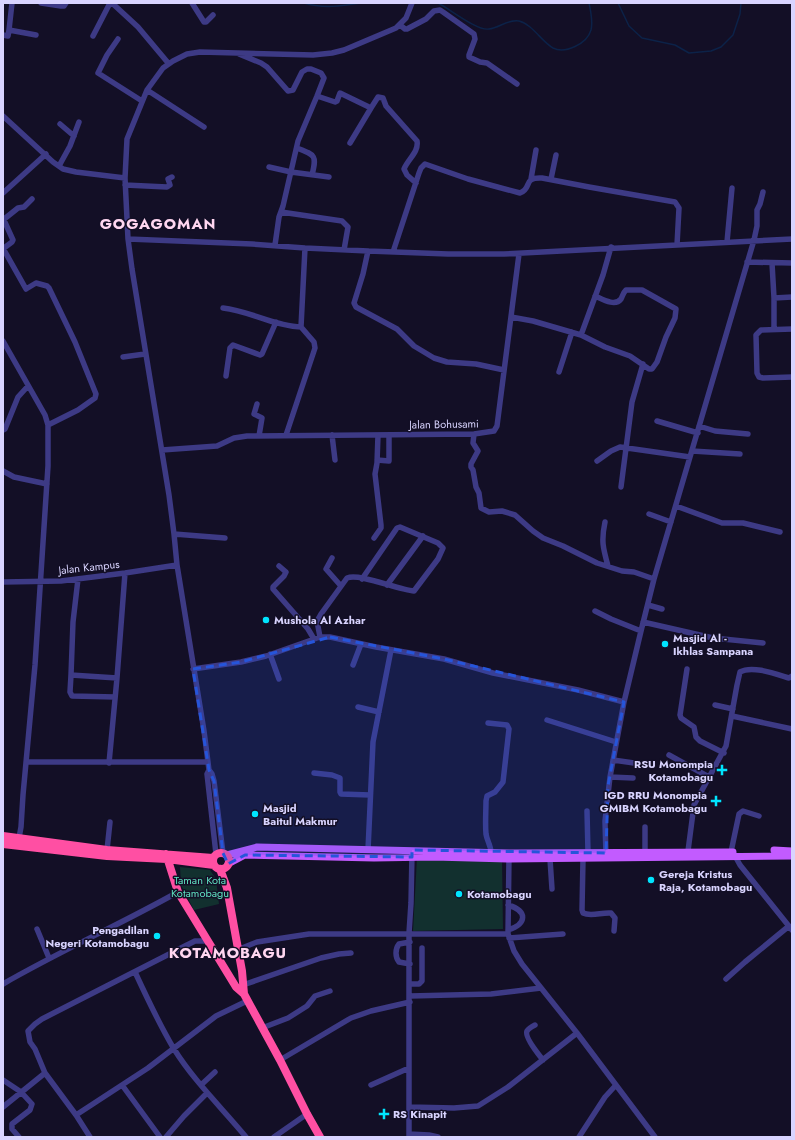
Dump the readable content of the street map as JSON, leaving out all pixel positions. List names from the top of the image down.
{
  "streets": {
    "street": ["Jalan Bohusami", "Jalan Kampus"]
  },
  "districts": ["GOGAGOMAN", "KOTAMOBAGU"],
  "parks": ["Taman Kota Kotamobagu"],
  "places": {
    "other": [
      "Mushola Al Azhar",
      "Masjid Al - Ikhlas Sampana",
      "Masjid Baitul Makmur",
      "Gereja Kristus Raja, Kotamobagu",
      "Kotamobagu",
      "Pengadilan Negeri Kotamobagu"
    ],
    "health": ["RSU Monompia Kotamobagu", "IGD RRU Monompia GMIBM Kotamobagu", "RS Kinapit"]
  }
}
